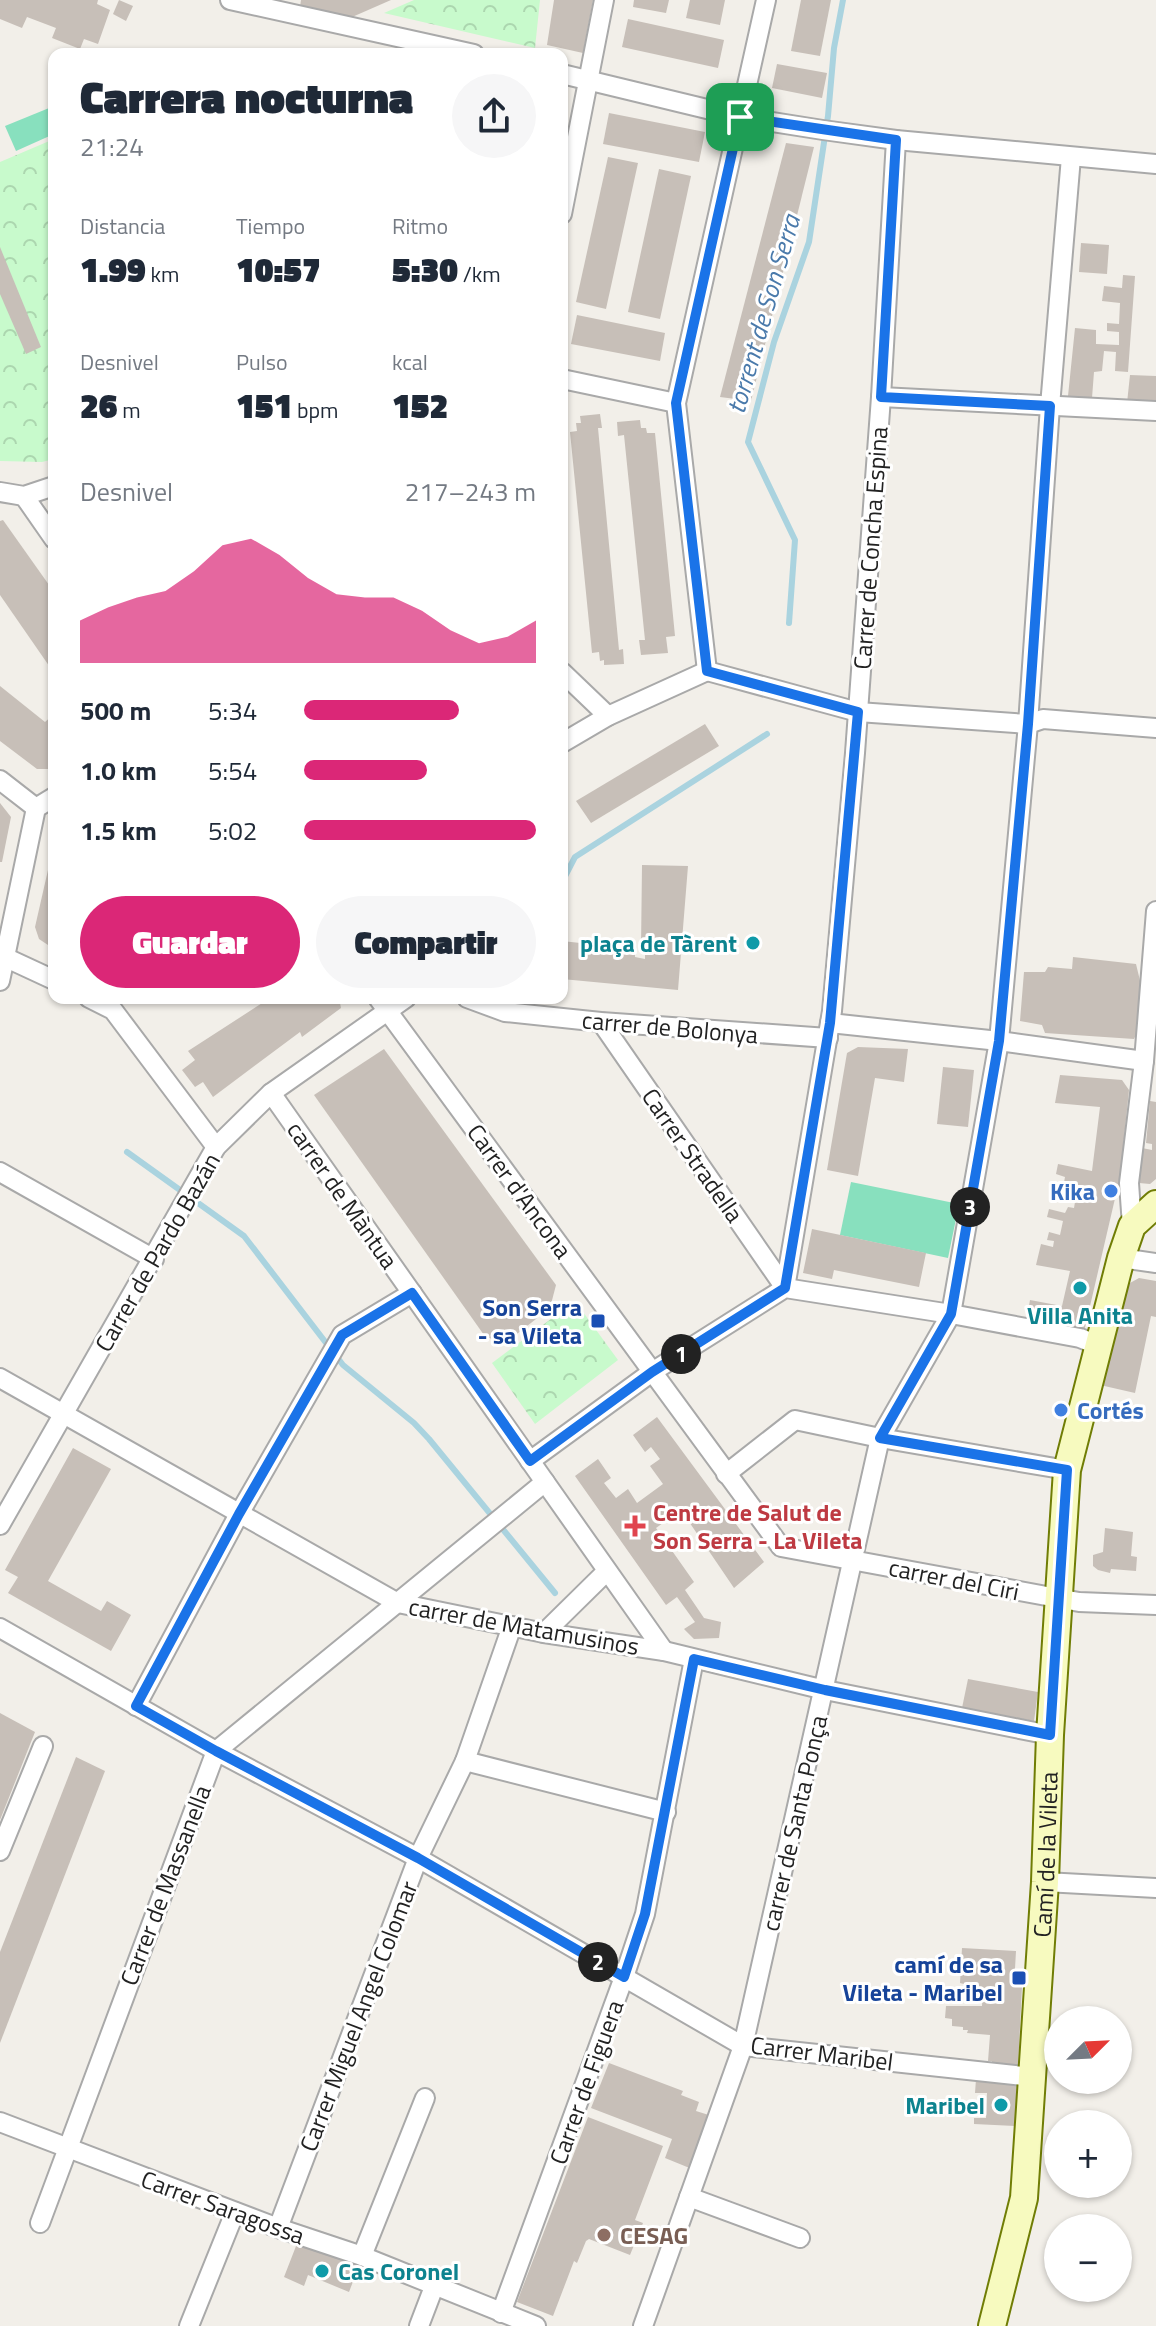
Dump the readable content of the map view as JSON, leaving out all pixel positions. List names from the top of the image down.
{
  "streets": {
    "street": [
      "Carrer de Concha Espina",
      "carrer de Bolonya",
      "Carrer Stradella",
      "Carrer d'Ancona",
      "carrer de Màntua",
      "Carrer de Pardo Bazán",
      "carrer del Ciri",
      "carrer de Matamusinos",
      "carrer de Santa Ponça",
      "Camí de la Vileta",
      "Carrer de Massanella",
      "Carrer Miguel Angel Colomar",
      "Carrer Maribel",
      "Carrer de Figuera",
      "Carrer Saragossa"
    ]
  },
  "crossings": [
    ["Carrer de Concha Espina", "carrer de Bolonya"],
    ["Carrer de Concha Espina", "Carrer Stradella"],
    ["carrer de Bolonya", "Carrer Stradella"],
    ["carrer de Bolonya", "carrer de Santa Ponça"],
    ["carrer de Bolonya", "Camí de la Vileta"],
    ["Carrer d'Ancona", "Carrer de Pardo Bazán"],
    ["Carrer d'Ancona", "carrer del Ciri"],
    ["carrer de Màntua", "Carrer de Pardo Bazán"],
    ["carrer de Màntua", "carrer de Matamusinos"],
    ["Carrer de Pardo Bazán", "carrer de Matamusinos"],
    ["carrer del Ciri", "carrer de Santa Ponça"],
    ["carrer del Ciri", "Camí de la Vileta"],
    ["carrer de Matamusinos", "carrer de Santa Ponça"],
    ["carrer de Matamusinos", "Camí de la Vileta"],
    ["carrer de Matamusinos", "Carrer Miguel Angel Colomar"],
    ["carrer de Matamusinos", "Carrer de Figuera"],
    ["carrer de Santa Ponça", "Carrer Maribel"],
    ["Camí de la Vileta", "Carrer Maribel"],
    ["Carrer de Massanella", "Carrer Maribel"],
    ["Carrer de Massanella", "Carrer Saragossa"],
    ["Carrer Miguel Angel Colomar", "Carrer Maribel"],
    ["Carrer Miguel Angel Colomar", "Carrer Saragossa"],
    ["Carrer Maribel", "Carrer de Figuera"],
    ["Carrer de Figuera", "Carrer Saragossa"]
  ],
  "water": ["torrent de Son Serra"],
  "places": {
    "other": [
      "plaça de Tàrent",
      "Kika",
      "Villa Anita",
      "Cortés",
      "Maribel",
      "CESAG",
      "Cas Coronel"
    ],
    "transit": ["Son Serra - sa Vileta", "camí de sa Vileta - Maribel"],
    "health": ["Centre de Salut de Son Serra - La Vileta"]
  },
  "north": "top right",
  "page": {
    "heading": ["Carrera nocturna", "21:24"],
    "stats": [
      ["Distancia", "1.99 km"],
      ["Tiempo", "10:57"],
      ["Ritmo", "5:30 /km"],
      ["Desnivel", "26 m"],
      ["Pulso", "151 bpm"],
      ["kcal", "152"]
    ],
    "chart": ["Desnivel", "217–243 m"],
    "list": [
      {
        "name": "500 m",
        "note": "5:34"
      },
      {
        "name": "1.0 km",
        "note": "5:54"
      },
      {
        "name": "1.5 km",
        "note": "5:02"
      }
    ],
    "buttons": ["Guardar", "Compartir"],
    "pins": ["3", "1", "2"],
    "map_buttons": ["+", "−"]
  }
}
